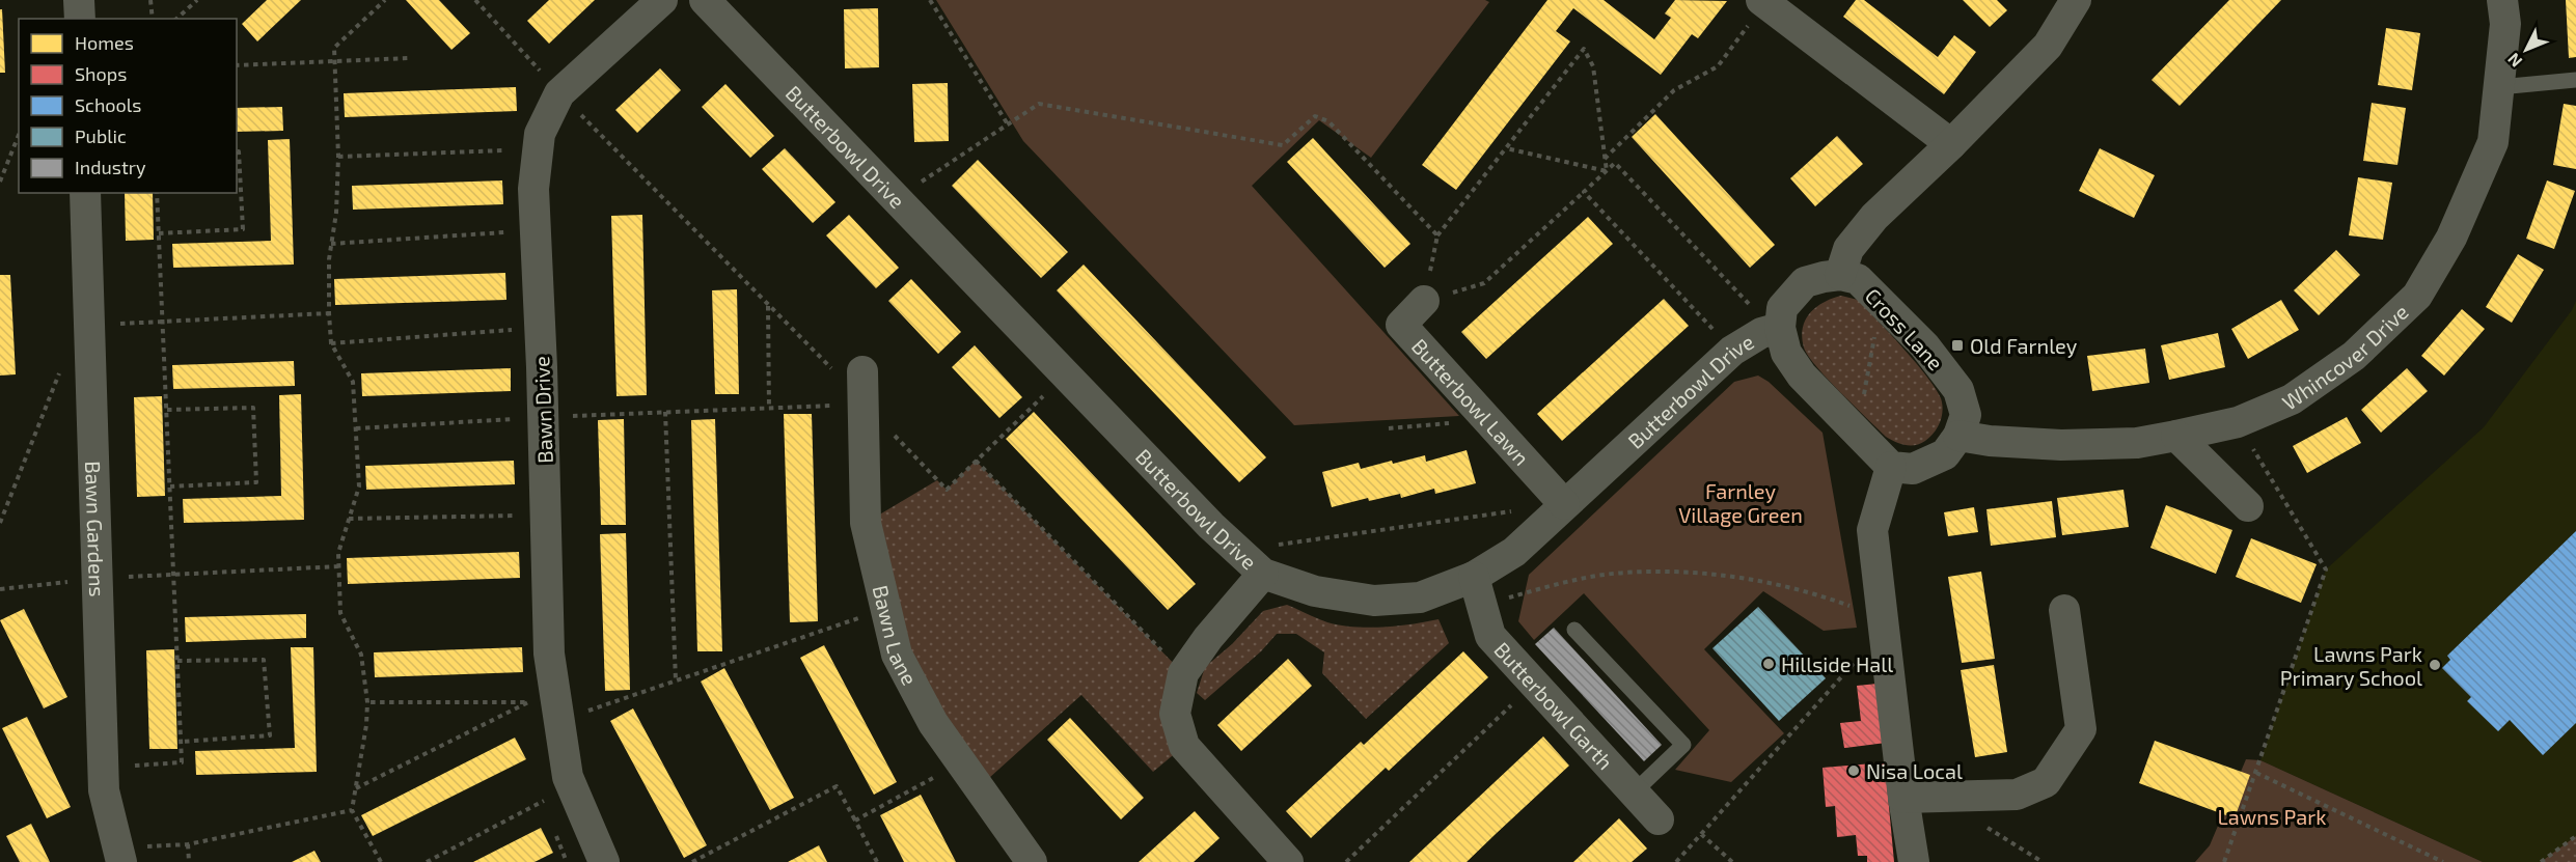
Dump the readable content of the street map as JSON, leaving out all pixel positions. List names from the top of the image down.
{
  "streets": {
    "street": [
      "Butterbowl Drive",
      "Cross Lane",
      "Whincover Drive",
      "Butterbowl Lawn",
      "Bawn Drive",
      "Bawn Gardens",
      "Bawn Lane",
      "Butterbowl Garth"
    ]
  },
  "crossings": [
    ["Butterbowl Drive", "Butterbowl Lawn"],
    ["Butterbowl Drive", "Butterbowl Garth"],
    ["Cross Lane", "Whincover Drive"]
  ],
  "parks": ["Farnley Village Green", "Lawns Park"],
  "places": {
    "transit": ["Old Farnley"],
    "other": ["Hillside Hall", "Lawns Park Primary School", "Nisa Local"]
  },
  "legend": [
    "Homes",
    "Shops",
    "Schools",
    "Public",
    "Industry"
  ],
  "north": "bottom left"
}
